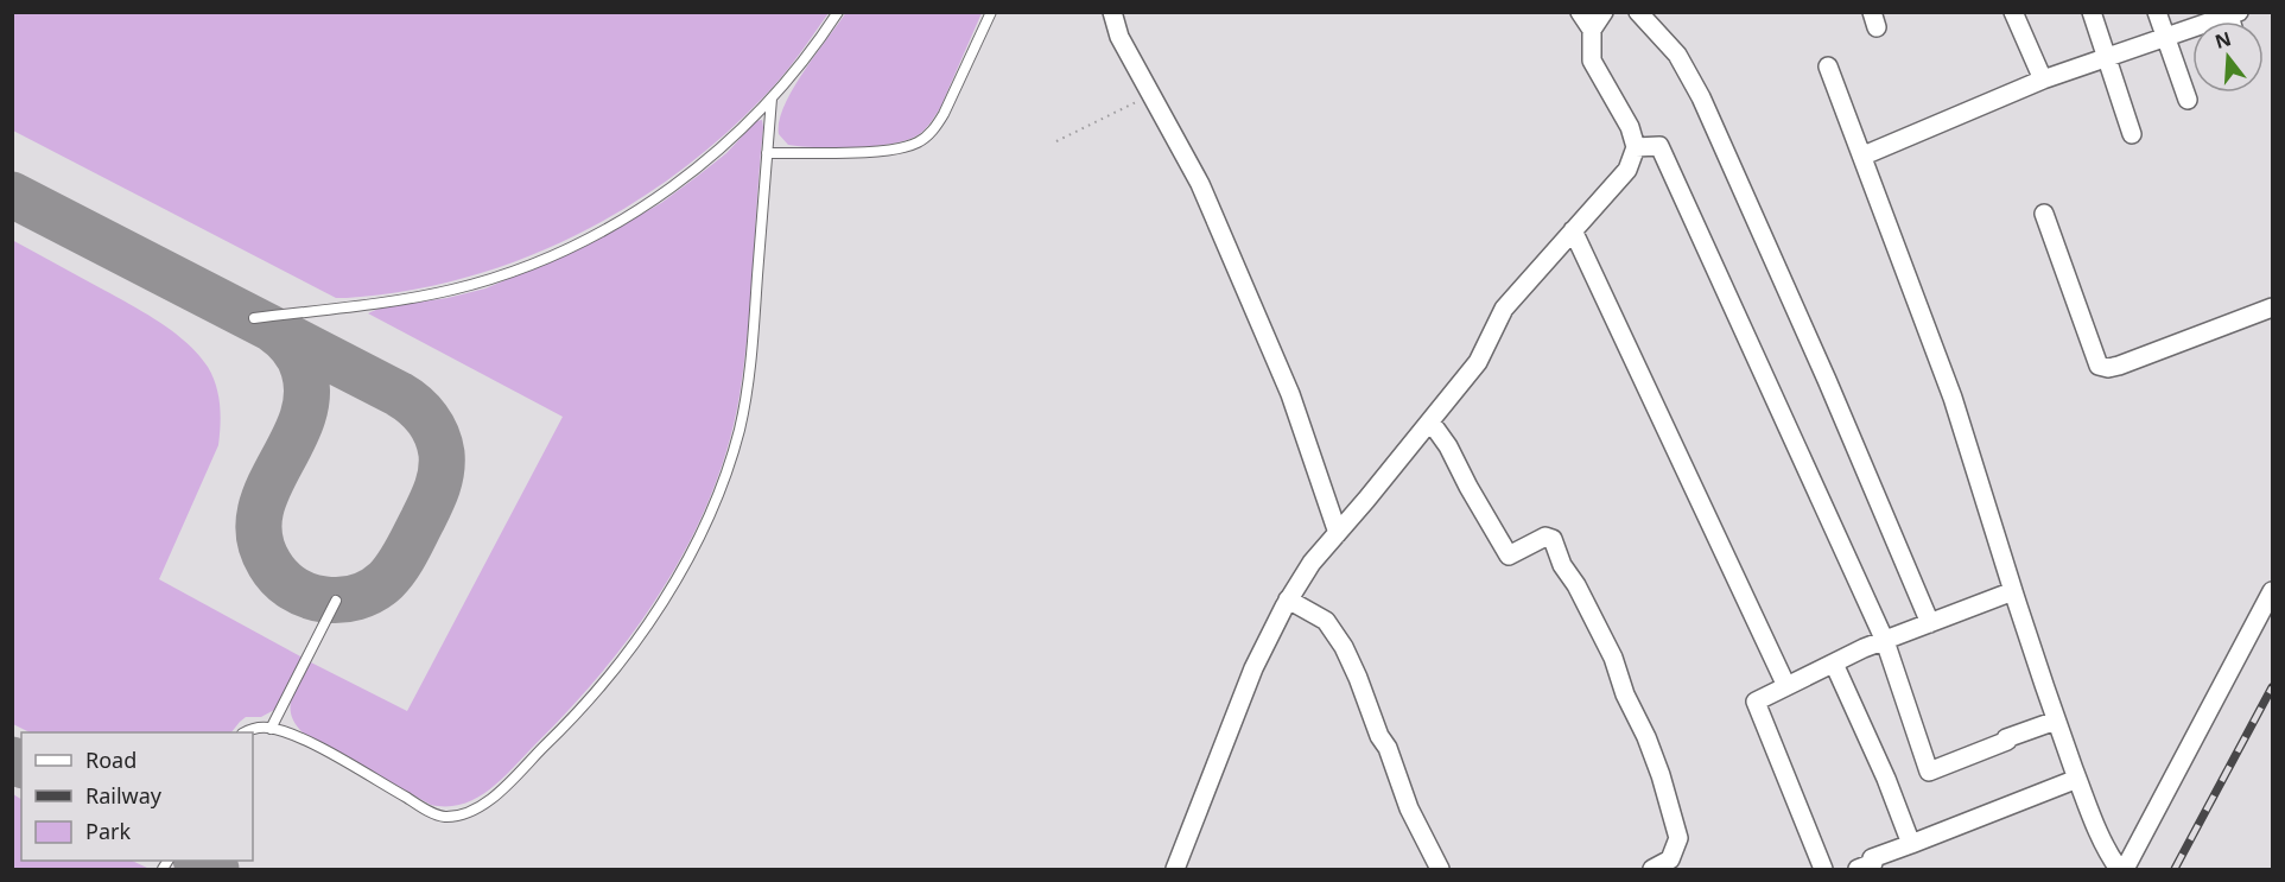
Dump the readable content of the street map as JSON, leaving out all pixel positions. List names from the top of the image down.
{
  "legend": ["Road", "Railway", "Park"],
  "north": "top"
}
